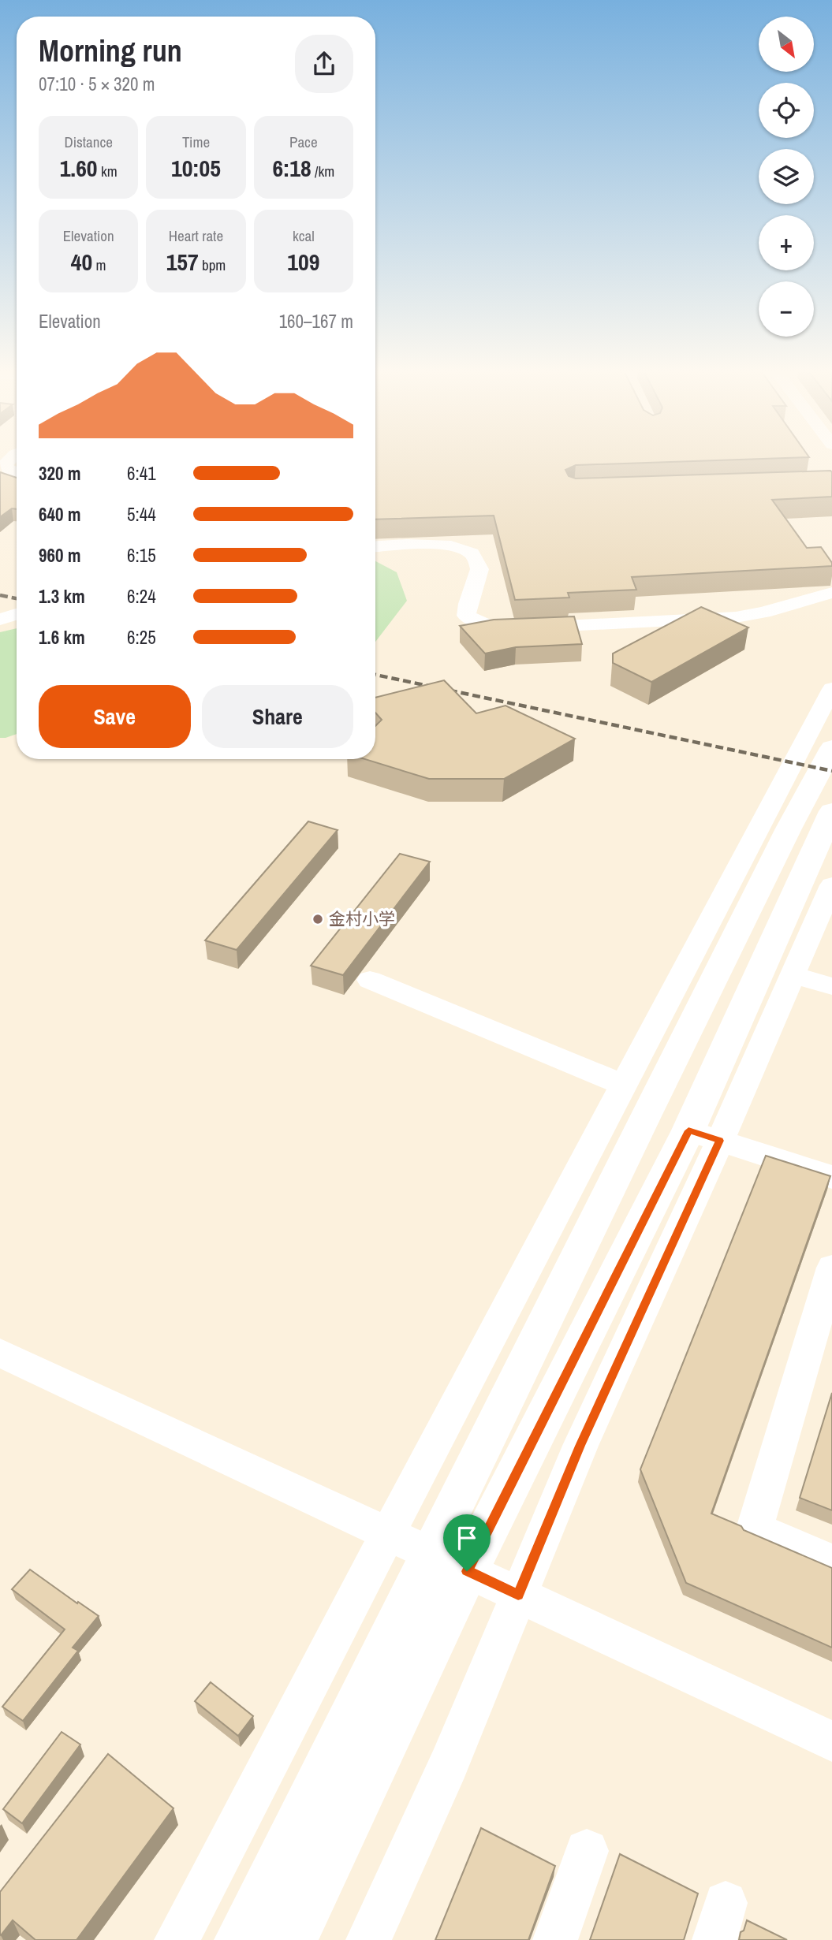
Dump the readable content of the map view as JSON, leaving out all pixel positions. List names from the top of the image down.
{
  "places": ["金村小学"],
  "north": "bottom right",
  "page": {
    "map_buttons": ["+", "−"],
    "heading": ["Morning run", "07:10 · 5 × 320 m"],
    "stats": [
      ["Distance", "1.60 km"],
      ["Time", "10:05"],
      ["Pace", "6:18 /km"],
      ["Elevation", "40 m"],
      ["Heart rate", "157 bpm"],
      ["kcal", "109"]
    ],
    "chart": ["Elevation", "160–167 m"],
    "list": [
      {
        "name": "320 m",
        "note": "6:41"
      },
      {
        "name": "640 m",
        "note": "5:44"
      },
      {
        "name": "960 m",
        "note": "6:15"
      },
      {
        "name": "1.3 km",
        "note": "6:24"
      },
      {
        "name": "1.6 km",
        "note": "6:25"
      }
    ],
    "buttons": ["Save", "Share"]
  }
}
